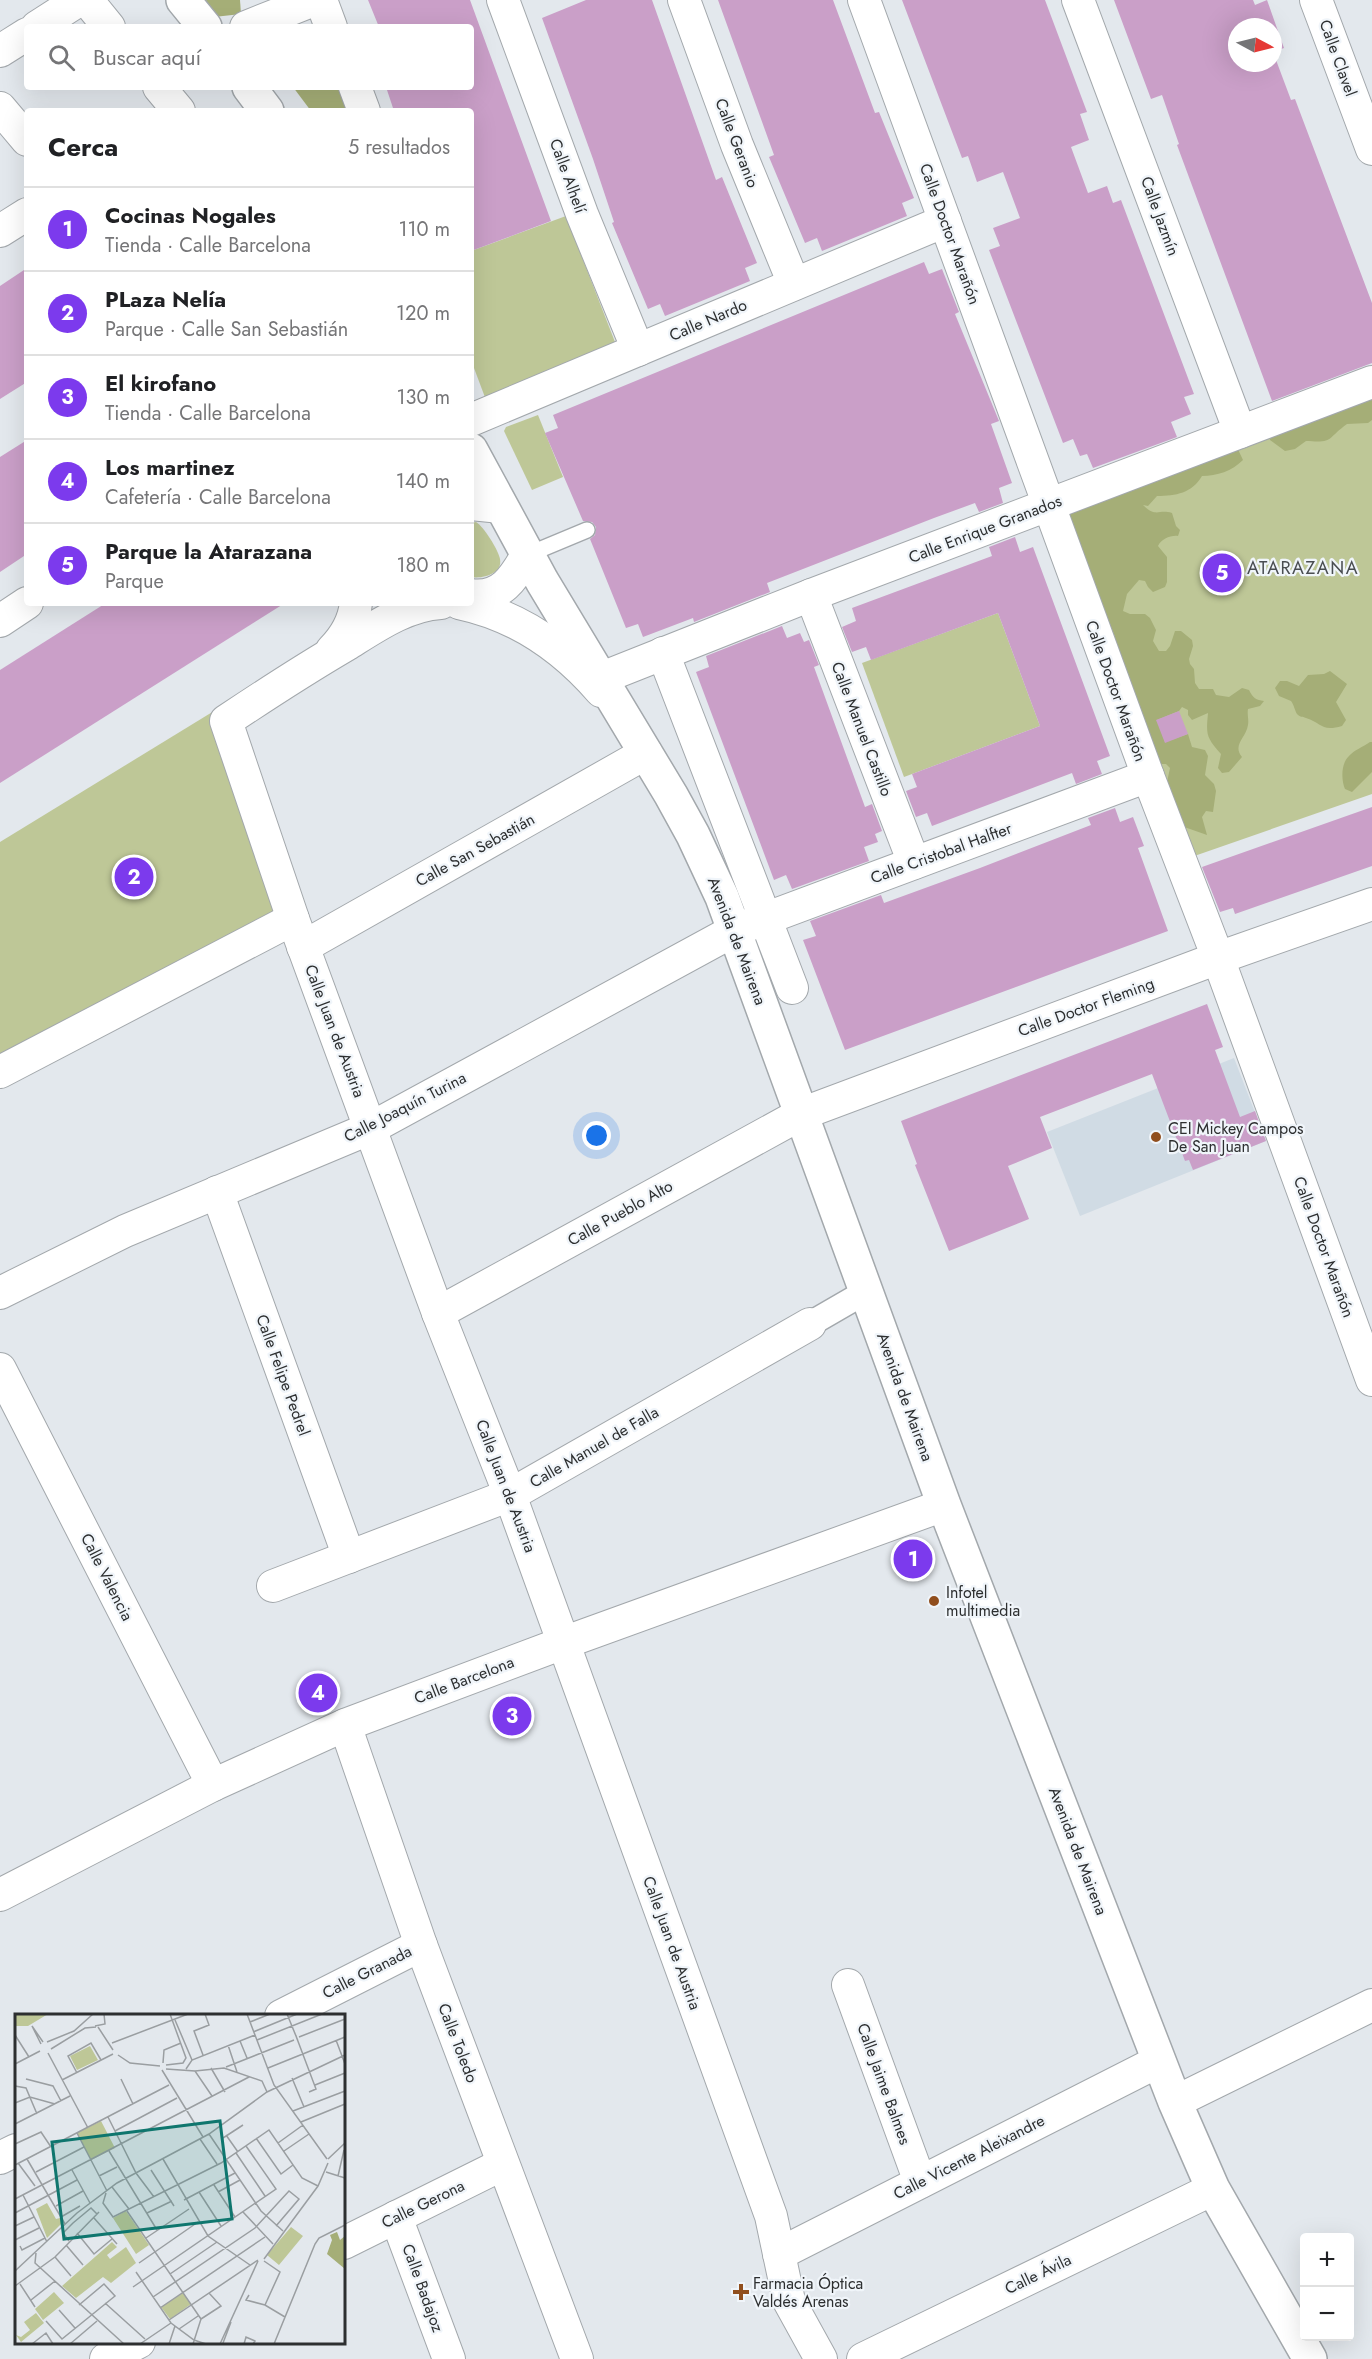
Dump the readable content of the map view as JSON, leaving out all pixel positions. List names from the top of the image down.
{
  "streets": {
    "street": [
      "Calle Clavel",
      "Calle Geranio",
      "Calle Alhelí",
      "Calle Jazmín",
      "Calle Doctor Marañón",
      "Calle Nardo",
      "Calle Enrique Granados",
      "Calle Manuel Castillo",
      "Calle San Sebastián",
      "Calle Cristobal Halfter",
      "Avenida de Mairena",
      "Calle Doctor Fleming",
      "Calle Juan de Austria",
      "Calle Joaquín Turina",
      "Calle Pueblo Alto",
      "Calle Felipe Pedrel",
      "Calle Manuel de Falla",
      "Calle Valencia",
      "Calle Barcelona",
      "Calle Granada",
      "Calle Toledo",
      "Calle Jaime Balmes",
      "Calle Vicente Aleixandre",
      "Calle Gerona",
      "Calle Ávila",
      "Calle Badajoz"
    ]
  },
  "crossings": [
    ["Calle Geranio", "Calle Nardo"],
    ["Calle Alhelí", "Calle Nardo"],
    ["Calle Jazmín", "Calle Enrique Granados"],
    ["Calle Doctor Marañón", "Calle Nardo"],
    ["Calle Doctor Marañón", "Calle Enrique Granados"],
    ["Calle Doctor Marañón", "Calle Cristobal Halfter"],
    ["Calle Doctor Marañón", "Calle Doctor Fleming"],
    ["Calle Enrique Granados", "Calle Manuel Castillo"],
    ["Calle Enrique Granados", "Avenida de Mairena"],
    ["Calle Manuel Castillo", "Calle Cristobal Halfter"],
    ["Calle San Sebastián", "Avenida de Mairena"],
    ["Calle San Sebastián", "Calle Juan de Austria"],
    ["Calle Cristobal Halfter", "Avenida de Mairena"],
    ["Calle Cristobal Halfter", "Calle Joaquín Turina"],
    ["Avenida de Mairena", "Calle Doctor Fleming"],
    ["Avenida de Mairena", "Calle Joaquín Turina"],
    ["Avenida de Mairena", "Calle Pueblo Alto"],
    ["Avenida de Mairena", "Calle Manuel de Falla"],
    ["Avenida de Mairena", "Calle Barcelona"],
    ["Avenida de Mairena", "Calle Vicente Aleixandre"],
    ["Avenida de Mairena", "Calle Ávila"],
    ["Calle Doctor Fleming", "Calle Pueblo Alto"],
    ["Calle Juan de Austria", "Calle Joaquín Turina"],
    ["Calle Juan de Austria", "Calle Pueblo Alto"],
    ["Calle Juan de Austria", "Calle Manuel de Falla"],
    ["Calle Juan de Austria", "Calle Barcelona"],
    ["Calle Juan de Austria", "Calle Vicente Aleixandre"],
    ["Calle Joaquín Turina", "Calle Felipe Pedrel"],
    ["Calle Felipe Pedrel", "Calle Manuel de Falla"],
    ["Calle Valencia", "Calle Barcelona"],
    ["Calle Barcelona", "Calle Toledo"],
    ["Calle Granada", "Calle Toledo"],
    ["Calle Toledo", "Calle Gerona"],
    ["Calle Jaime Balmes", "Calle Vicente Aleixandre"],
    ["Calle Gerona", "Calle Badajoz"]
  ],
  "districts": ["ATARAZANA"],
  "places": {
    "other": ["CEI Mickey Campos De San Juan", "Infotel multimedia"],
    "health": ["Farmacia Óptica Valdés Arenas"]
  },
  "north": "right",
  "page": {
    "search": "Buscar aquí",
    "heading": ["Cerca", "5 resultados"],
    "list": [
      {
        "mark": "1",
        "name": "Cocinas Nogales",
        "note": "Tienda · Calle Barcelona",
        "value": "110 m"
      },
      {
        "mark": "2",
        "name": "PLaza Nelía",
        "note": "Parque · Calle San Sebastián",
        "value": "120 m"
      },
      {
        "mark": "3",
        "name": "El kirofano",
        "note": "Tienda · Calle Barcelona",
        "value": "130 m"
      },
      {
        "mark": "4",
        "name": "Los martinez",
        "note": "Cafetería · Calle Barcelona",
        "value": "140 m"
      },
      {
        "mark": "5",
        "name": "Parque la Atarazana",
        "note": "Parque",
        "value": "180 m"
      }
    ],
    "pins": [
      "5",
      "2",
      "1",
      "4",
      "3"
    ],
    "map_buttons": ["+", "−"]
  }
}
